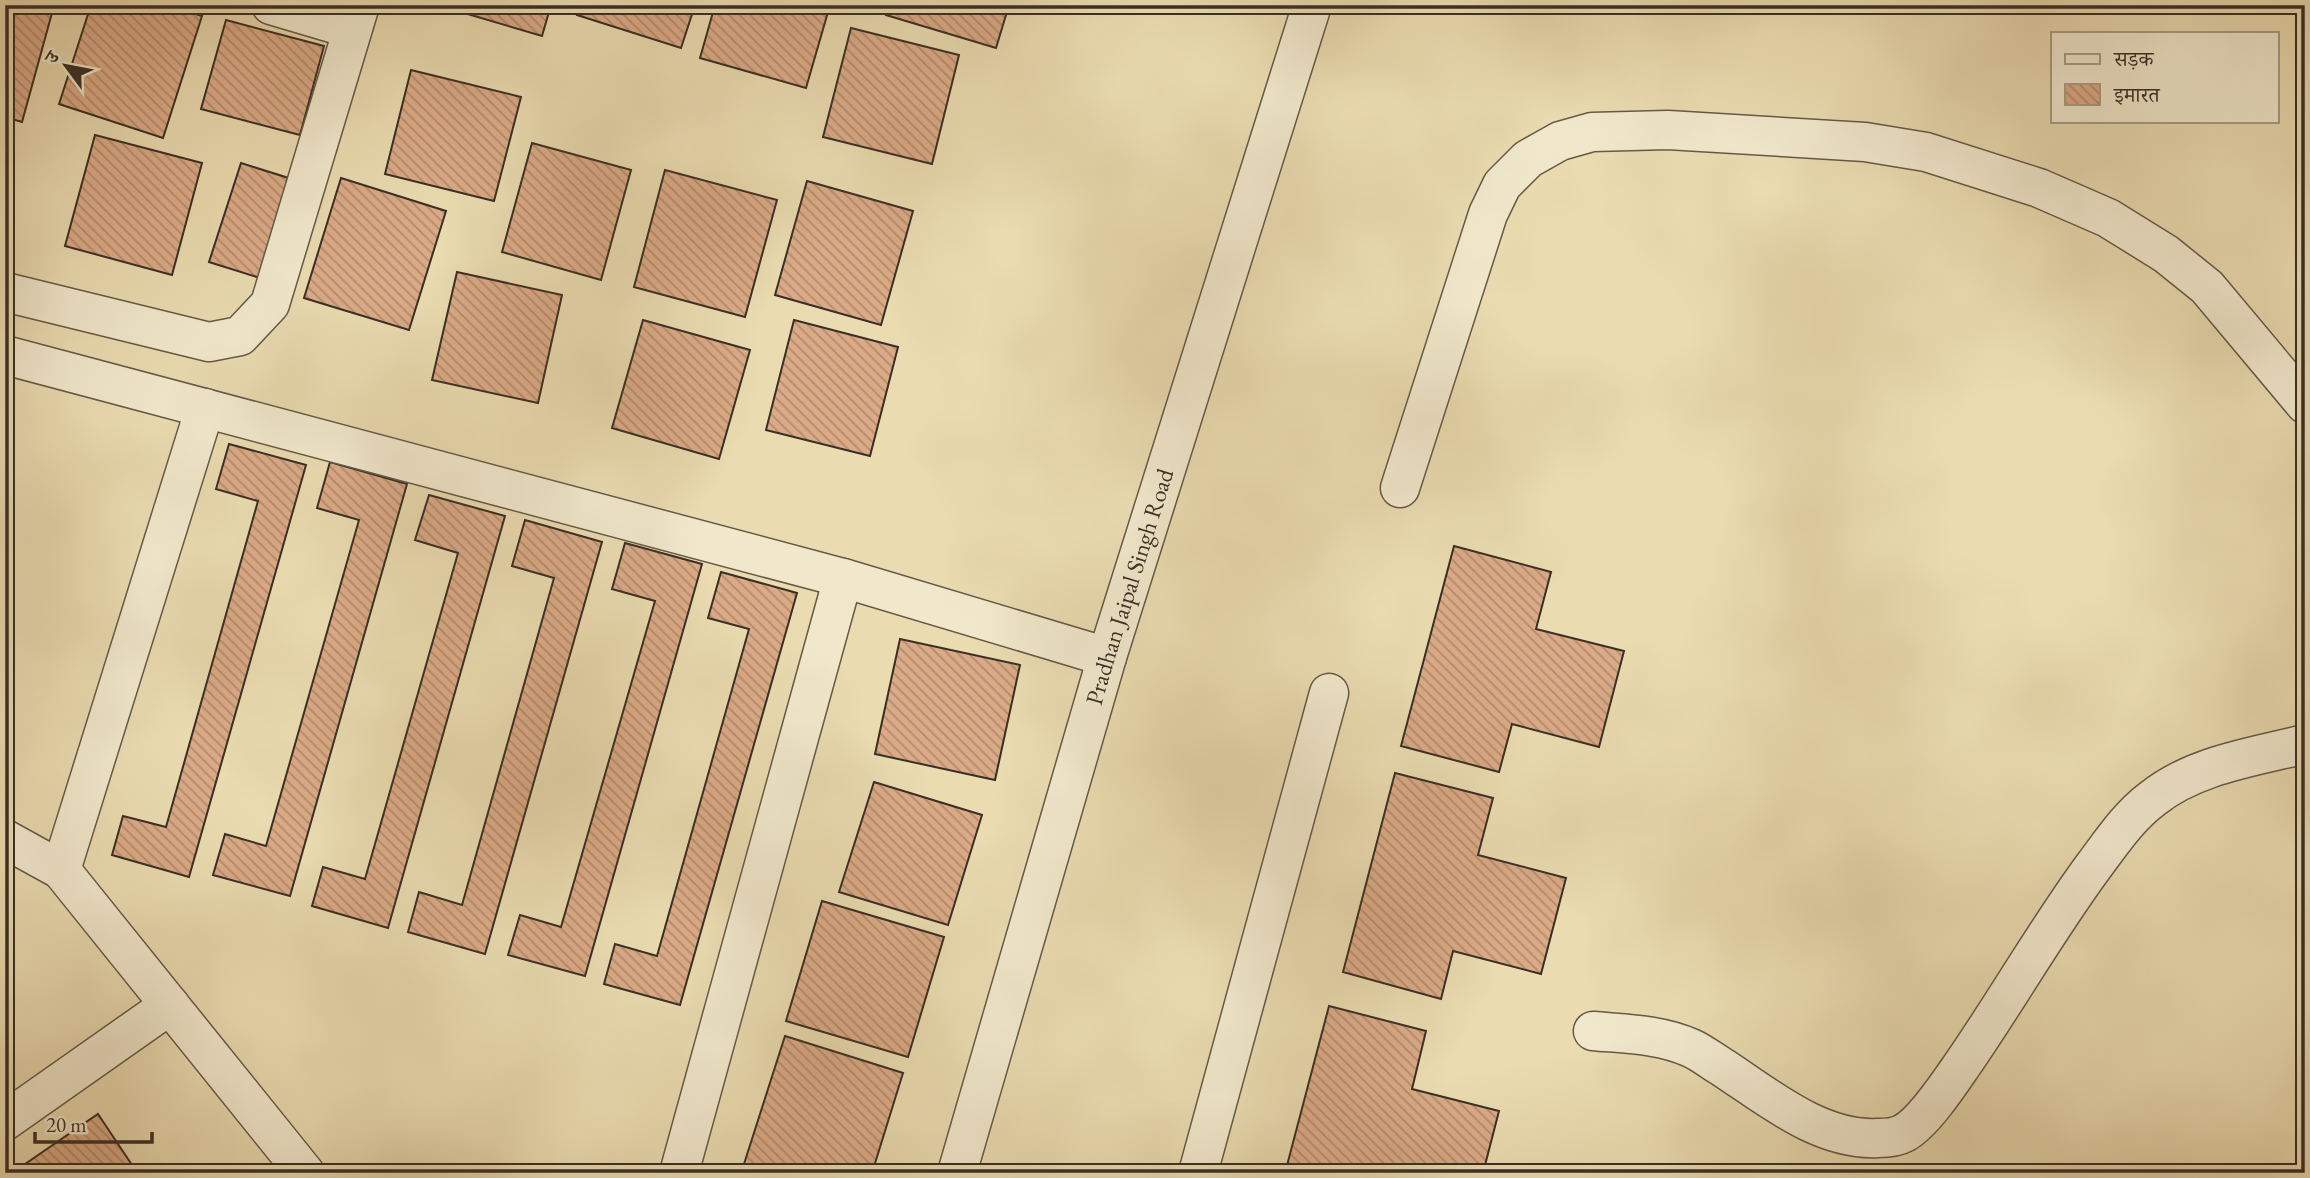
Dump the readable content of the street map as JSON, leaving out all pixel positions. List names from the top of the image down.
{
  "streets": {
    "street": ["Pradhan Jaipal Singh Road"]
  },
  "legend": ["सड़क", "इमारत"],
  "scale_bar": "20 m",
  "north": "top left"
}
